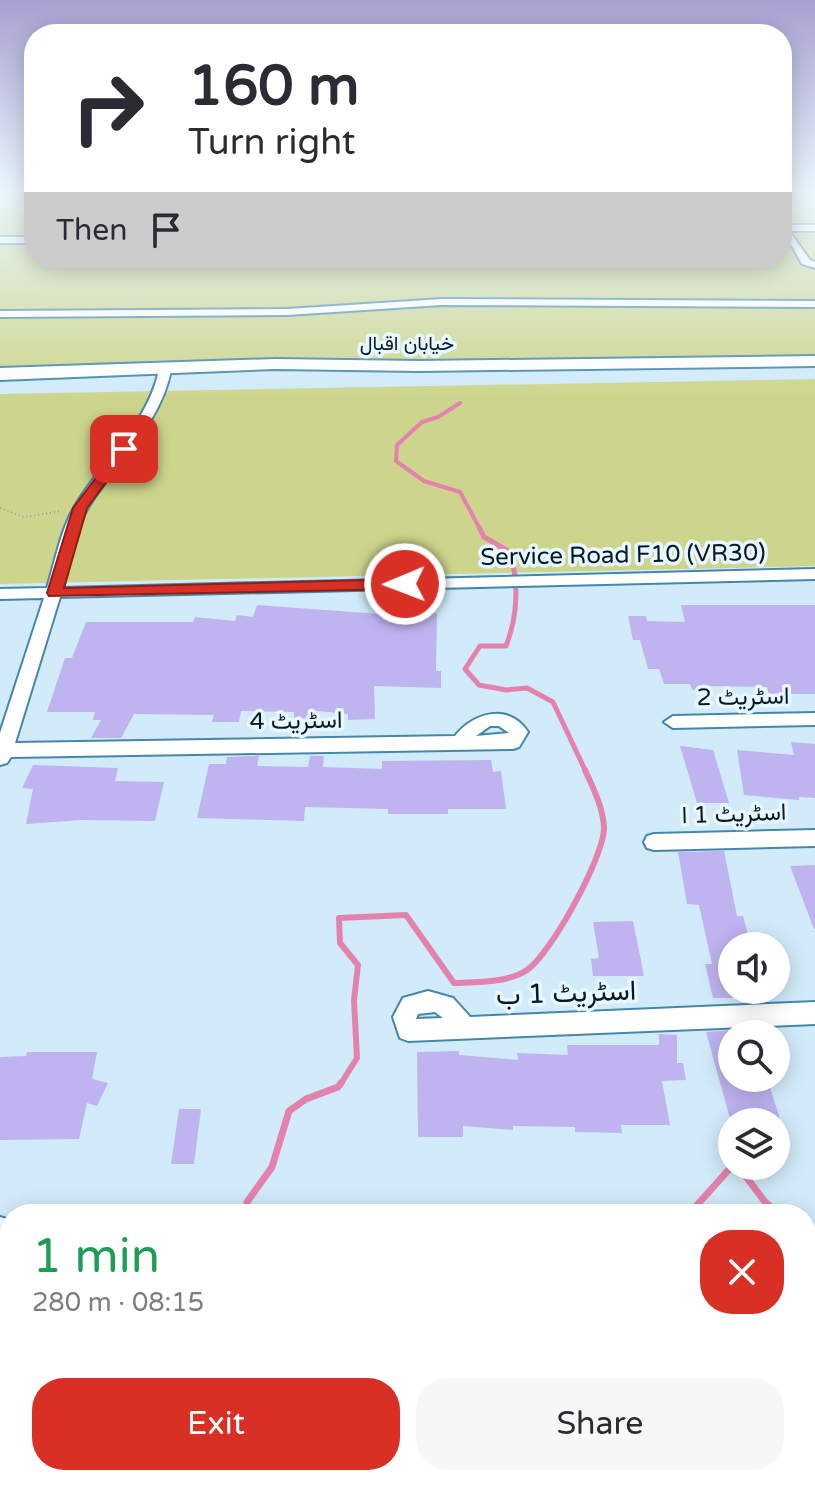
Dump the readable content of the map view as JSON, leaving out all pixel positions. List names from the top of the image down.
{
  "streets": {
    "main road": ["خیابان اقبال"],
    "street": [
      "Service Road F10 (VR30)",
      "اسٹریٹ 2",
      "اسٹریٹ 4",
      "اسٹریٹ 1 ا",
      "اسٹریٹ 1 ب"
    ]
  },
  "page": {
    "turn": ["160 m", "Turn right"],
    "then": "Then",
    "heading": ["1 min", "280 m · 08:15"],
    "buttons": ["Exit", "Share"]
  }
}
